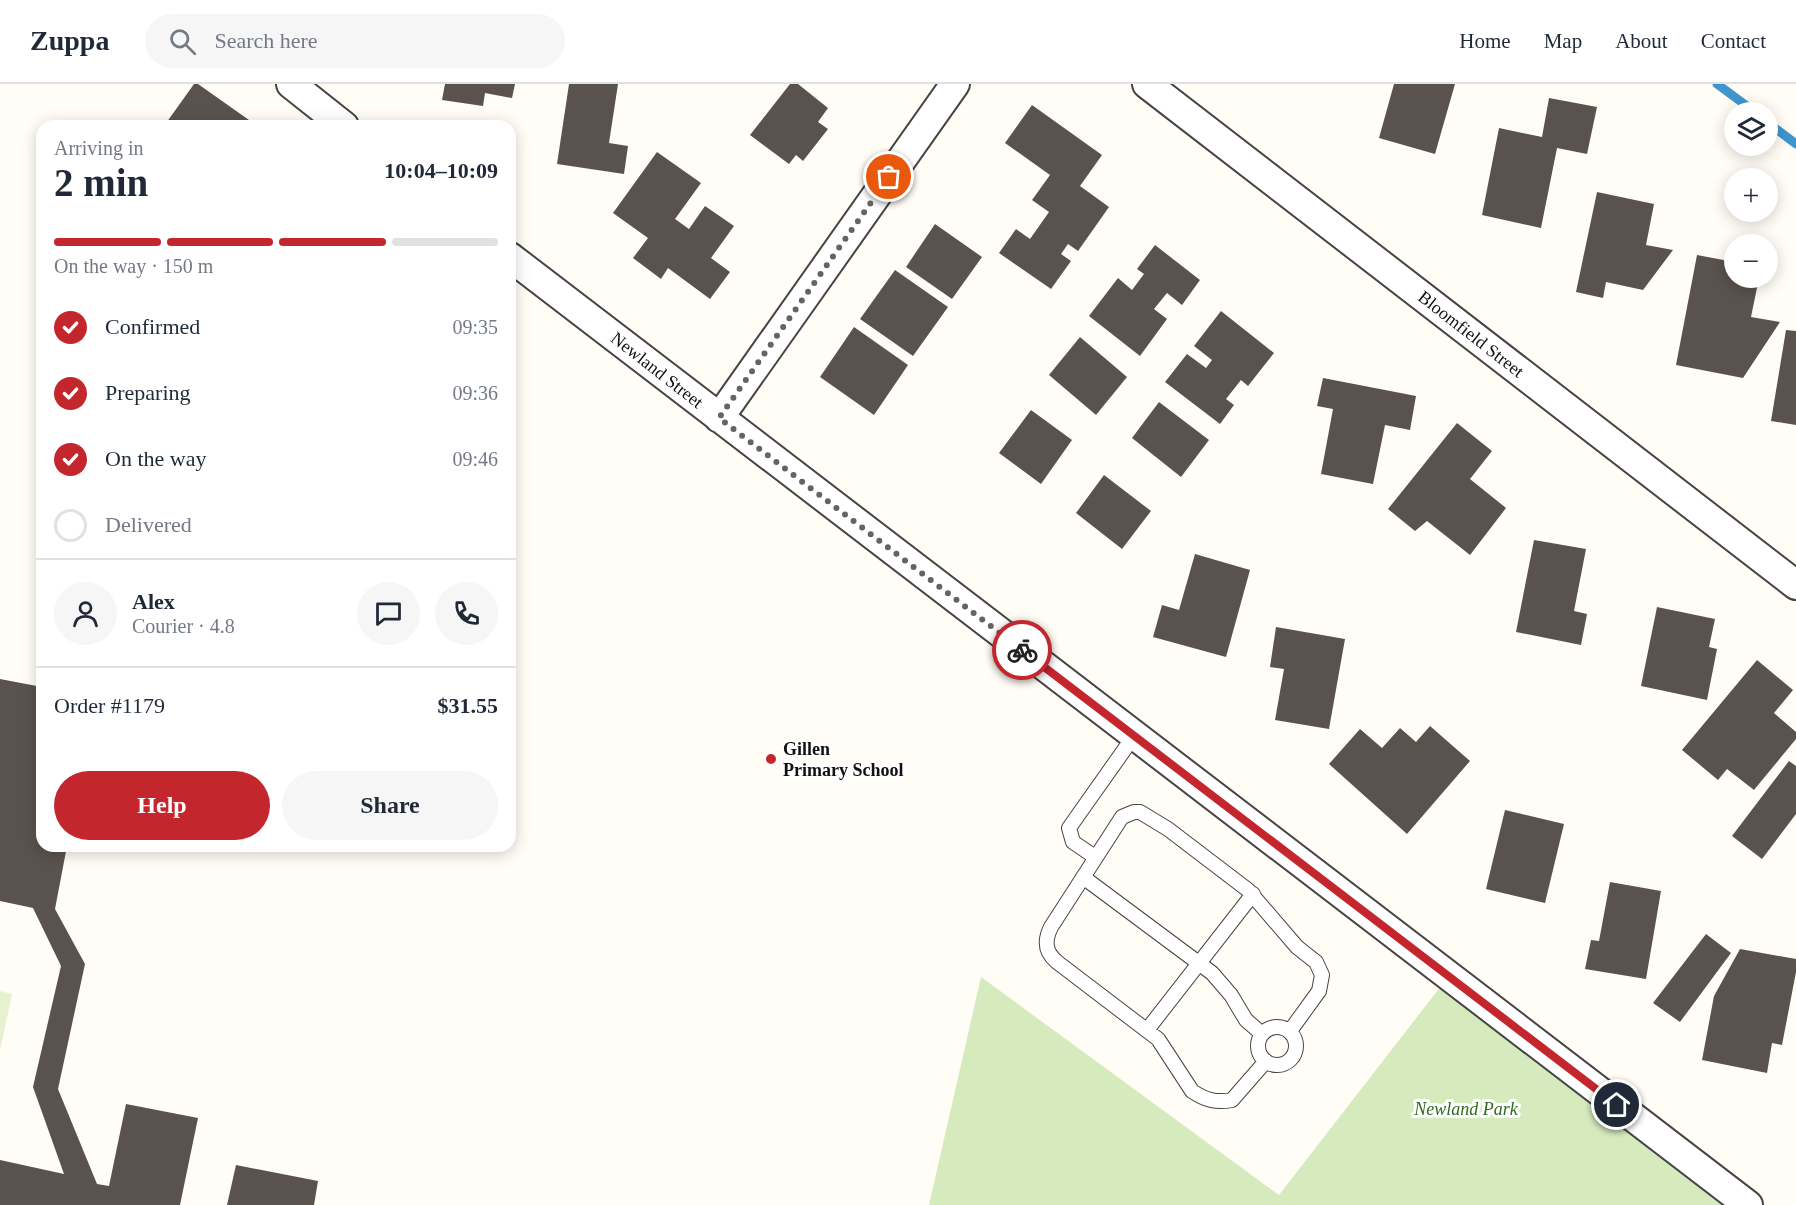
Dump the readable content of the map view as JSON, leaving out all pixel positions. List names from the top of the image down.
{
  "streets": {
    "street": ["Bloomfield Street", "Newland Street"]
  },
  "parks": ["Newland Park"],
  "places": ["Gillen Primary School"],
  "page": {
    "header": "Zuppa",
    "search": "Search here",
    "nav": [
      "Home",
      "Map",
      "About",
      "Contact"
    ],
    "map_buttons": ["+", "−"],
    "heading": ["2 min", "Arriving in", "10:04–10:09"],
    "panel": [
      "Alex",
      "Courier · 4.8",
      "Order #1179",
      "$31.55"
    ],
    "bar": "On the way · 150 m",
    "list": [
      ["Confirmed", "09:35"],
      ["Preparing", "09:36"],
      ["On the way", "09:46"],
      "Delivered"
    ],
    "buttons": ["Help", "Share"]
  }
}
